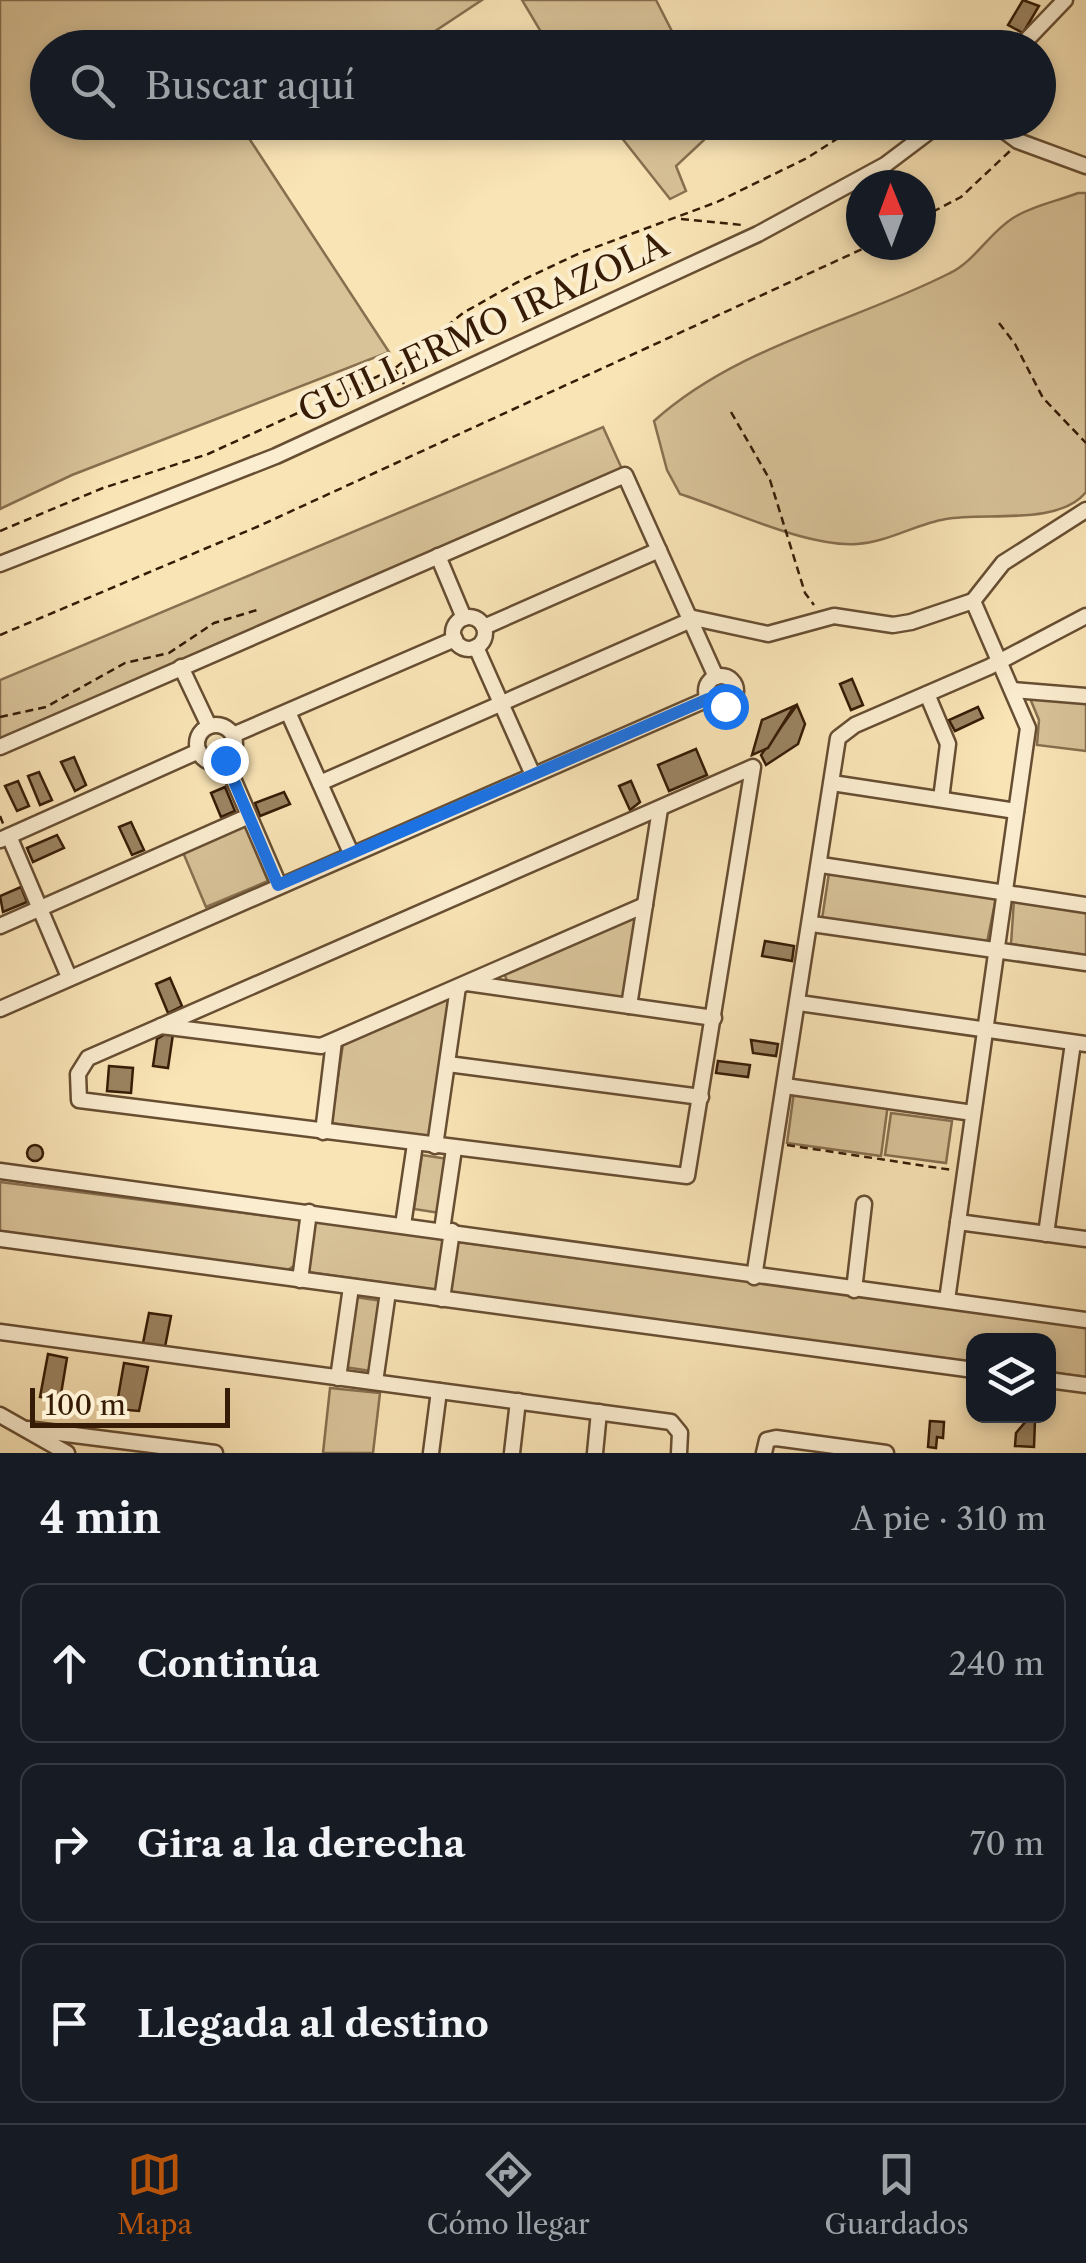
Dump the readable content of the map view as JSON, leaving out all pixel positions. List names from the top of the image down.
{
  "streets": {
    "street": ["GUILLERMO IRAZOLA"]
  },
  "scale_bar": "100 m",
  "north": "top",
  "page": {
    "search": "Buscar aquí",
    "scale": "100 m",
    "heading": ["4 min", "A pie · 310 m"],
    "list": [
      ["Continúa", "240 m"],
      ["Gira a la derecha", "70 m"],
      "Llegada al destino"
    ],
    "nav": ["Mapa", "Cómo llegar", "Guardados"]
  }
}
